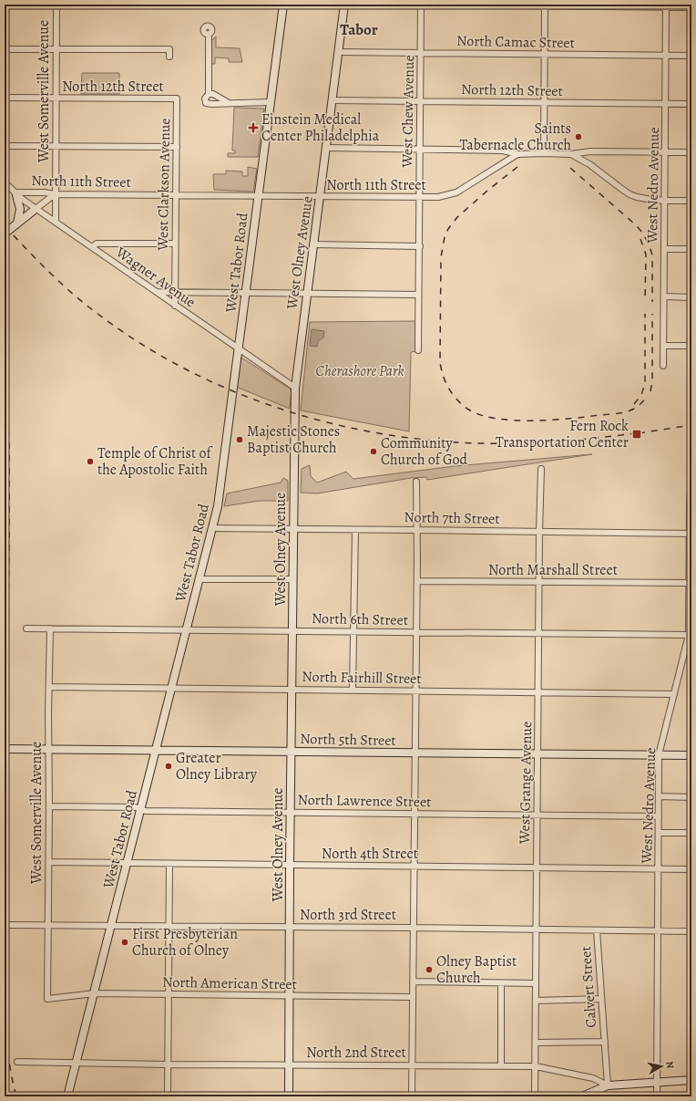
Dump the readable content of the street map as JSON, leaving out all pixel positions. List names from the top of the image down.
{
  "streets": {
    "street": [
      "North Camac Street",
      "North 12th Street",
      "West Somerville Avenue",
      "West Chew Avenue",
      "North 11th Street",
      "West Clarkson Avenue",
      "West Nedro Avenue",
      "West Olney Avenue",
      "West Tabor Road",
      "Wagner Avenue",
      "North 7th Street",
      "North Marshall Street",
      "North 6th Street",
      "North Fairhill Street",
      "North 5th Street",
      "West Grange Avenue",
      "North Lawrence Street",
      "North 4th Street",
      "North 3rd Street",
      "North American Street",
      "Calvert Street",
      "North 2nd Street"
    ]
  },
  "crossings": [
    ["North Camac Street", "West Chew Avenue"],
    ["North Camac Street", "West Nedro Avenue"],
    ["North Camac Street", "West Olney Avenue"],
    ["North 12th Street", "West Somerville Avenue"],
    ["North 12th Street", "West Chew Avenue"],
    ["North 12th Street", "West Clarkson Avenue"],
    ["North 12th Street", "West Nedro Avenue"],
    ["North 12th Street", "West Olney Avenue"],
    ["West Somerville Avenue", "North 11th Street"],
    ["West Somerville Avenue", "Wagner Avenue"],
    ["West Somerville Avenue", "North 6th Street"],
    ["West Somerville Avenue", "North Fairhill Street"],
    ["West Somerville Avenue", "North 5th Street"],
    ["West Somerville Avenue", "North Lawrence Street"],
    ["West Somerville Avenue", "North 4th Street"],
    ["West Somerville Avenue", "North 3rd Street"],
    ["West Somerville Avenue", "North American Street"],
    ["West Chew Avenue", "North 11th Street"],
    ["North 11th Street", "West Clarkson Avenue"],
    ["North 11th Street", "West Olney Avenue"],
    ["North 11th Street", "West Tabor Road"],
    ["North 11th Street", "Wagner Avenue"],
    ["West Clarkson Avenue", "Wagner Avenue"],
    ["West Nedro Avenue", "North 7th Street"],
    ["West Nedro Avenue", "North Marshall Street"],
    ["West Nedro Avenue", "North 6th Street"],
    ["West Nedro Avenue", "North Fairhill Street"],
    ["West Nedro Avenue", "North 5th Street"],
    ["West Nedro Avenue", "North Lawrence Street"],
    ["West Nedro Avenue", "North 4th Street"],
    ["West Nedro Avenue", "North 3rd Street"],
    ["West Nedro Avenue", "North 2nd Street"],
    ["West Olney Avenue", "Wagner Avenue"],
    ["West Olney Avenue", "North 7th Street"],
    ["West Olney Avenue", "North 6th Street"],
    ["West Olney Avenue", "North Fairhill Street"],
    ["West Olney Avenue", "North 5th Street"],
    ["West Olney Avenue", "North Lawrence Street"],
    ["West Olney Avenue", "North 4th Street"],
    ["West Olney Avenue", "North 3rd Street"],
    ["West Olney Avenue", "North American Street"],
    ["West Olney Avenue", "North 2nd Street"],
    ["West Tabor Road", "Wagner Avenue"],
    ["West Tabor Road", "North 7th Street"],
    ["West Tabor Road", "North 6th Street"],
    ["West Tabor Road", "North Fairhill Street"],
    ["West Tabor Road", "North 5th Street"],
    ["West Tabor Road", "North Lawrence Street"],
    ["West Tabor Road", "North 4th Street"],
    ["West Tabor Road", "North 3rd Street"],
    ["West Tabor Road", "North American Street"],
    ["West Tabor Road", "North 2nd Street"],
    ["North 7th Street", "West Grange Avenue"],
    ["North Marshall Street", "West Grange Avenue"],
    ["North 6th Street", "West Grange Avenue"],
    ["North Fairhill Street", "West Grange Avenue"],
    ["North 5th Street", "West Grange Avenue"],
    ["West Grange Avenue", "North Lawrence Street"],
    ["West Grange Avenue", "North 4th Street"],
    ["West Grange Avenue", "North 3rd Street"],
    ["West Grange Avenue", "North 2nd Street"],
    ["North 3rd Street", "Calvert Street"],
    ["Calvert Street", "North 2nd Street"]
  ],
  "districts": ["Tabor"],
  "parks": ["Cherashore Park"],
  "places": {
    "health": ["Einstein Medical Center Philadelphia"],
    "other": [
      "Saints Tabernacle Church",
      "Majestic Stones Baptist Church",
      "Community Church of God",
      "Temple of Christ of the Apostolic Faith",
      "Greater Olney Library",
      "First Presbyterian Church of Olney",
      "Olney Baptist Church"
    ],
    "transit": ["Fern Rock Transportation Center"]
  },
  "north": "right"
}
